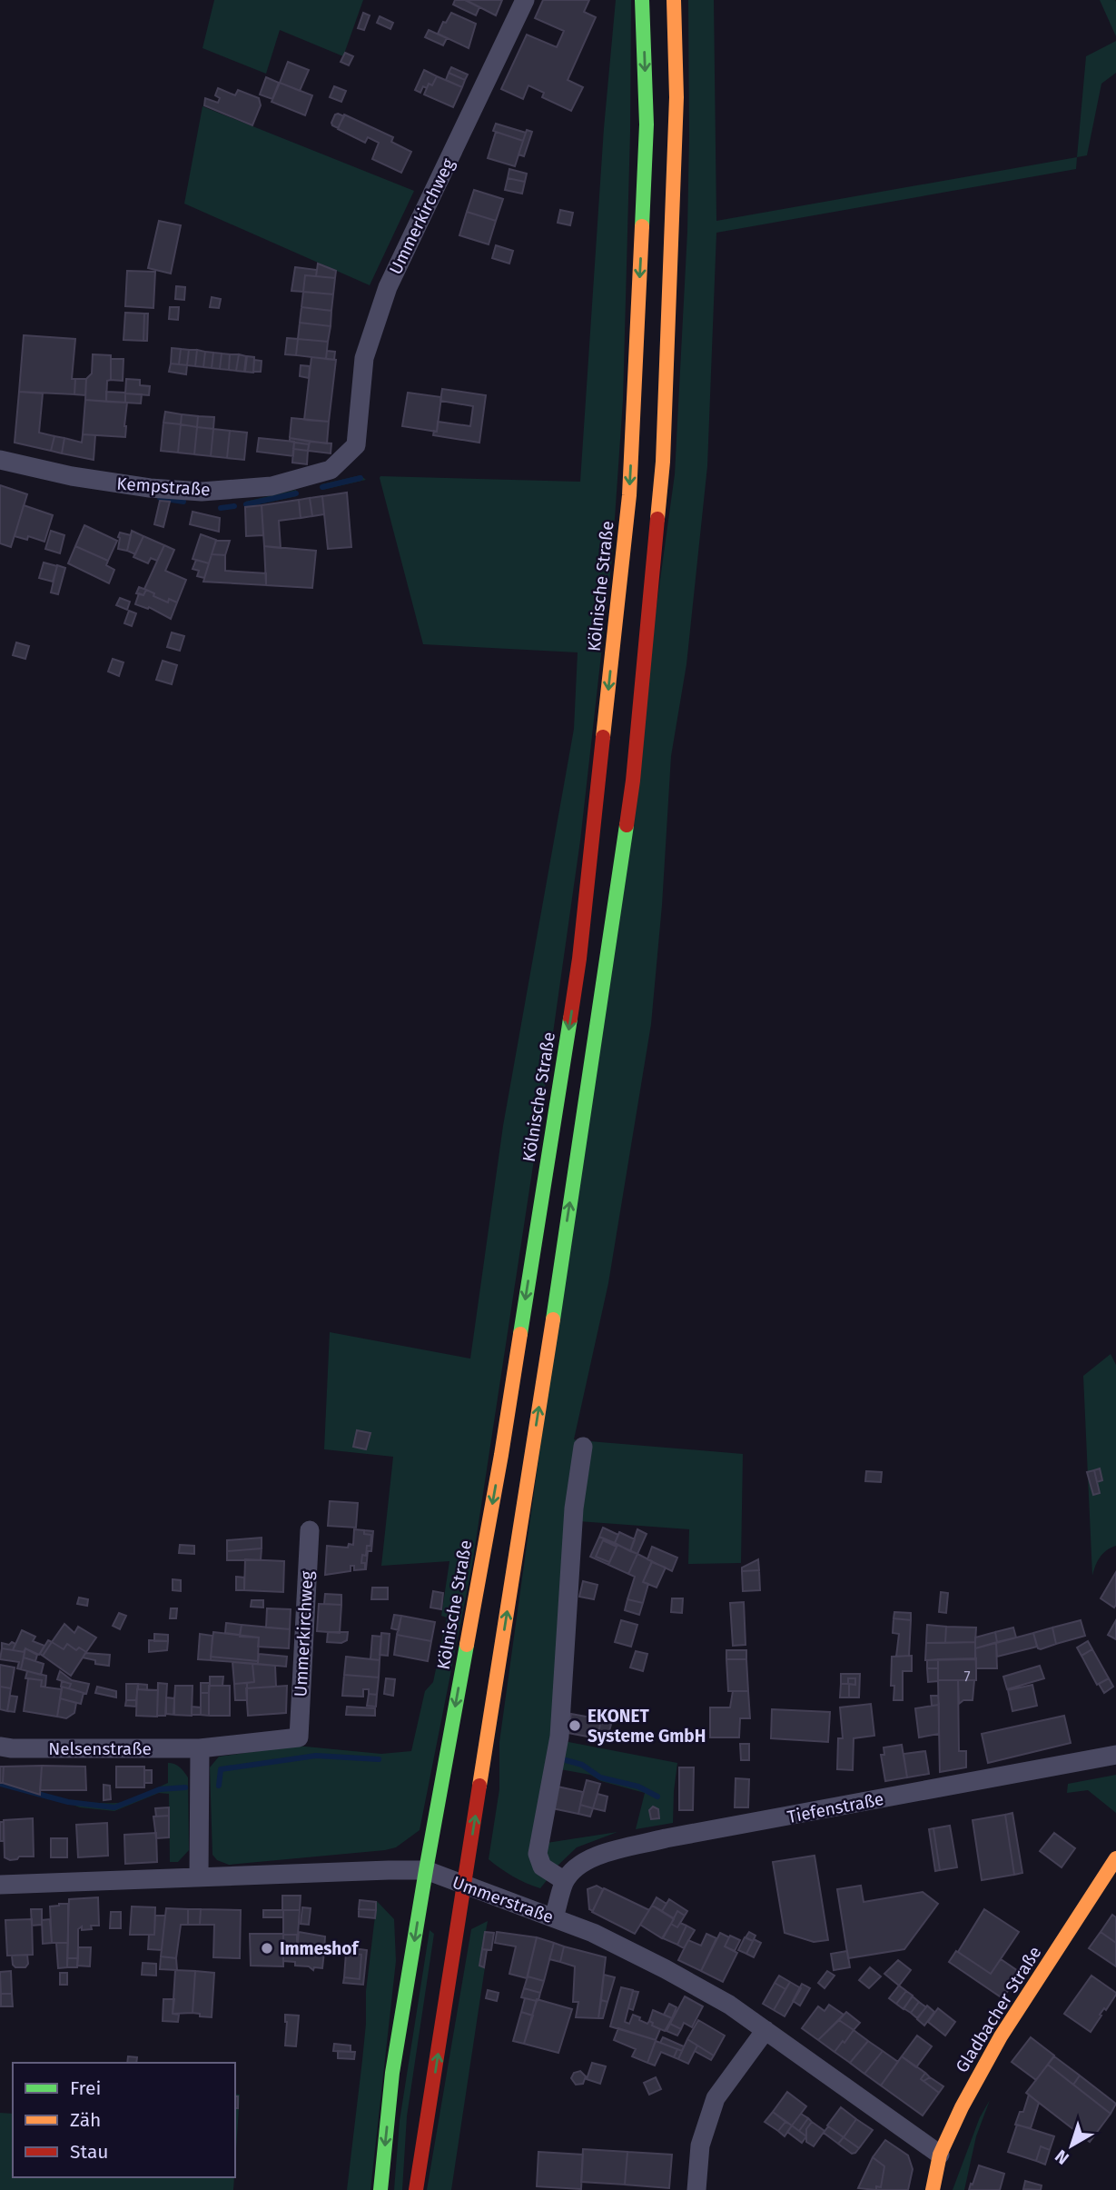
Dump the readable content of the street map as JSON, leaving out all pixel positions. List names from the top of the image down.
{
  "streets": {
    "main road": ["Kölnische Straße", "Gladbacher Straße"],
    "street": [
      "Ummerkirchweg",
      "Kempstraße",
      "Nelsenstraße",
      "Tiefenstraße",
      "Ummerstraße"
    ]
  },
  "crossings": [
    ["Ummerkirchweg", "Kempstraße"],
    ["Ummerkirchweg", "Nelsenstraße"],
    ["Kölnische Straße", "Ummerstraße"],
    ["Tiefenstraße", "Ummerstraße"],
    ["Ummerstraße", "Gladbacher Straße"]
  ],
  "places": ["EKONET Systeme GmbH", "Immeshof"],
  "house_numbers": ["7"],
  "legend": ["Frei", "Zäh", "Stau"],
  "north": "bottom left"
}
